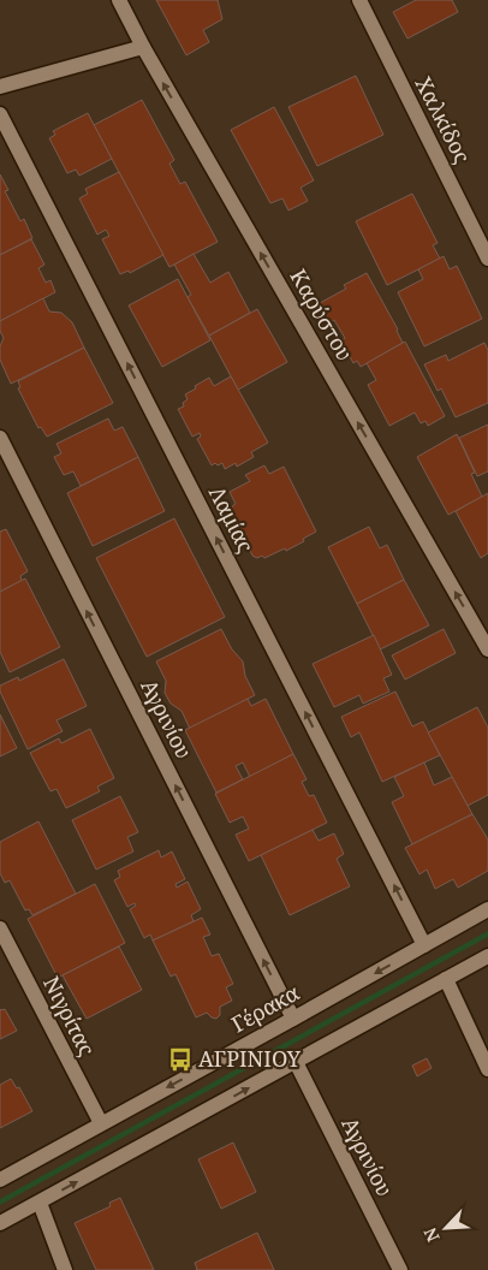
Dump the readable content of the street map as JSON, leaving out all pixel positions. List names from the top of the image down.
{
  "streets": {
    "street": [
      "Χαλκίδος",
      "Καρύστου",
      "Λαμίας",
      "Αγρινίου",
      "Γέρακα",
      "Νιγρίτας"
    ]
  },
  "crossings": [
    ["Λαμίας", "Γέρακα"],
    ["Αγρινίου", "Γέρακα"],
    ["Γέρακα", "Νιγρίτας"]
  ],
  "one_way": ["Καρύστου", "Λαμίας", "Αγρινίου"],
  "places": {
    "bus stop": ["ΑΓΡΙΝΙΟΥ"]
  },
  "north": "bottom left"
}
